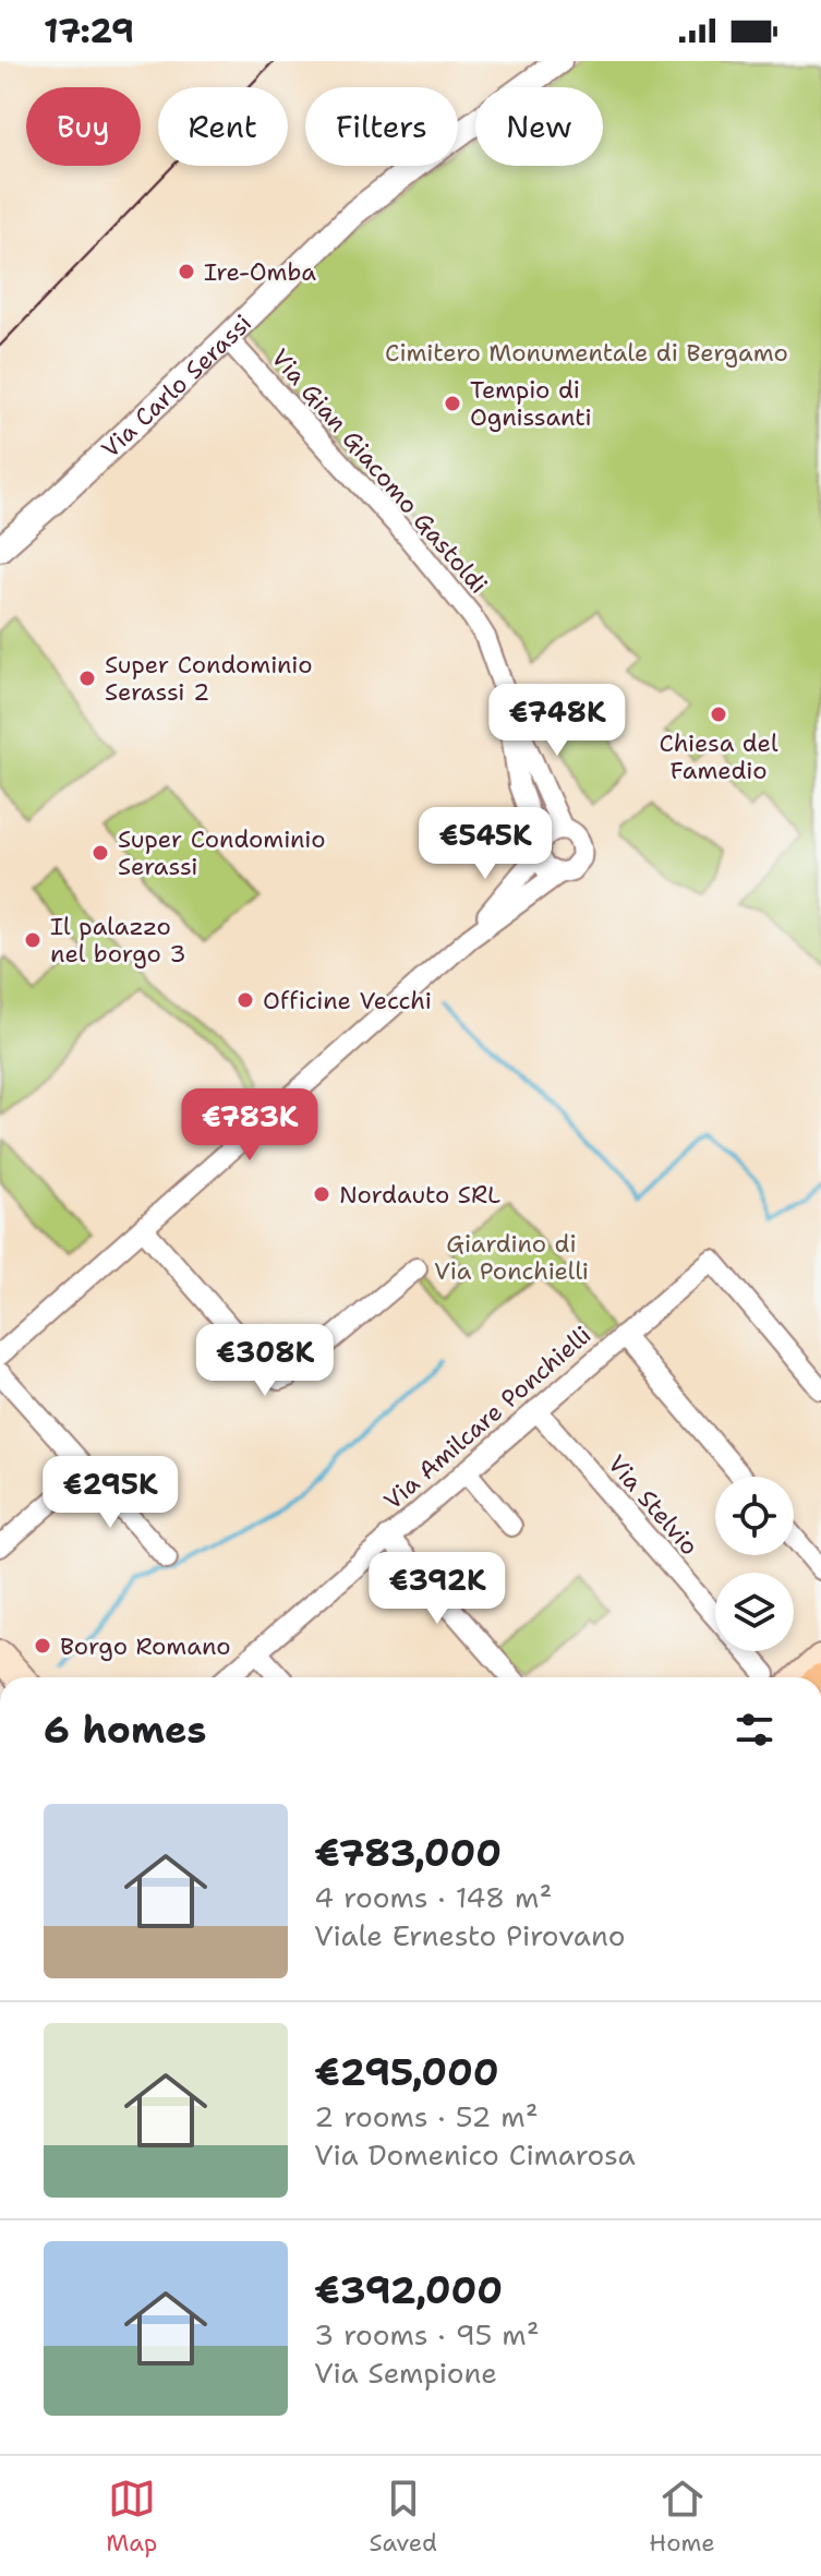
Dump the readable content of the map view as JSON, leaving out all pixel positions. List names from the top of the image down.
{
  "streets": {
    "street": [
      "Via Carlo Serassi",
      "Via Gian Giacomo Gastoldi",
      "Via Amilcare Ponchielli",
      "Via Stelvio"
    ]
  },
  "crossings": [
    ["Via Carlo Serassi", "Via Gian Giacomo Gastoldi"],
    ["Via Amilcare Ponchielli", "Via Stelvio"]
  ],
  "parks": ["Cimitero Monumentale di Bergamo", "Giardino di Via Ponchielli"],
  "places": [
    "Ire-Omba",
    "Tempio di Ognissanti",
    "Super Condominio Serassi 2",
    "Chiesa del Famedio",
    "Super Condominio Serassi",
    "Il palazzo nel borgo 3",
    "Officine Vecchi",
    "Nordauto SRL",
    "Borgo Romano"
  ],
  "page": {
    "status": "17:29",
    "chip": [
      "Buy",
      "Rent",
      "Filters",
      "New"
    ],
    "price": [
      "€748K",
      "€545K",
      "€783K",
      "€308K",
      "€295K",
      "€392K"
    ],
    "heading": "6 homes",
    "list": [
      {
        "name": "€783,000",
        "note": "4 rooms · 148 m² · Viale Ernesto Pirovano"
      },
      {
        "name": "€295,000",
        "note": "2 rooms · 52 m² · Via Domenico Cimarosa"
      },
      {
        "name": "€392,000",
        "note": "3 rooms · 95 m² · Via Sempione"
      }
    ],
    "tabs": ["Map", "Saved", "Home"]
  }
}
